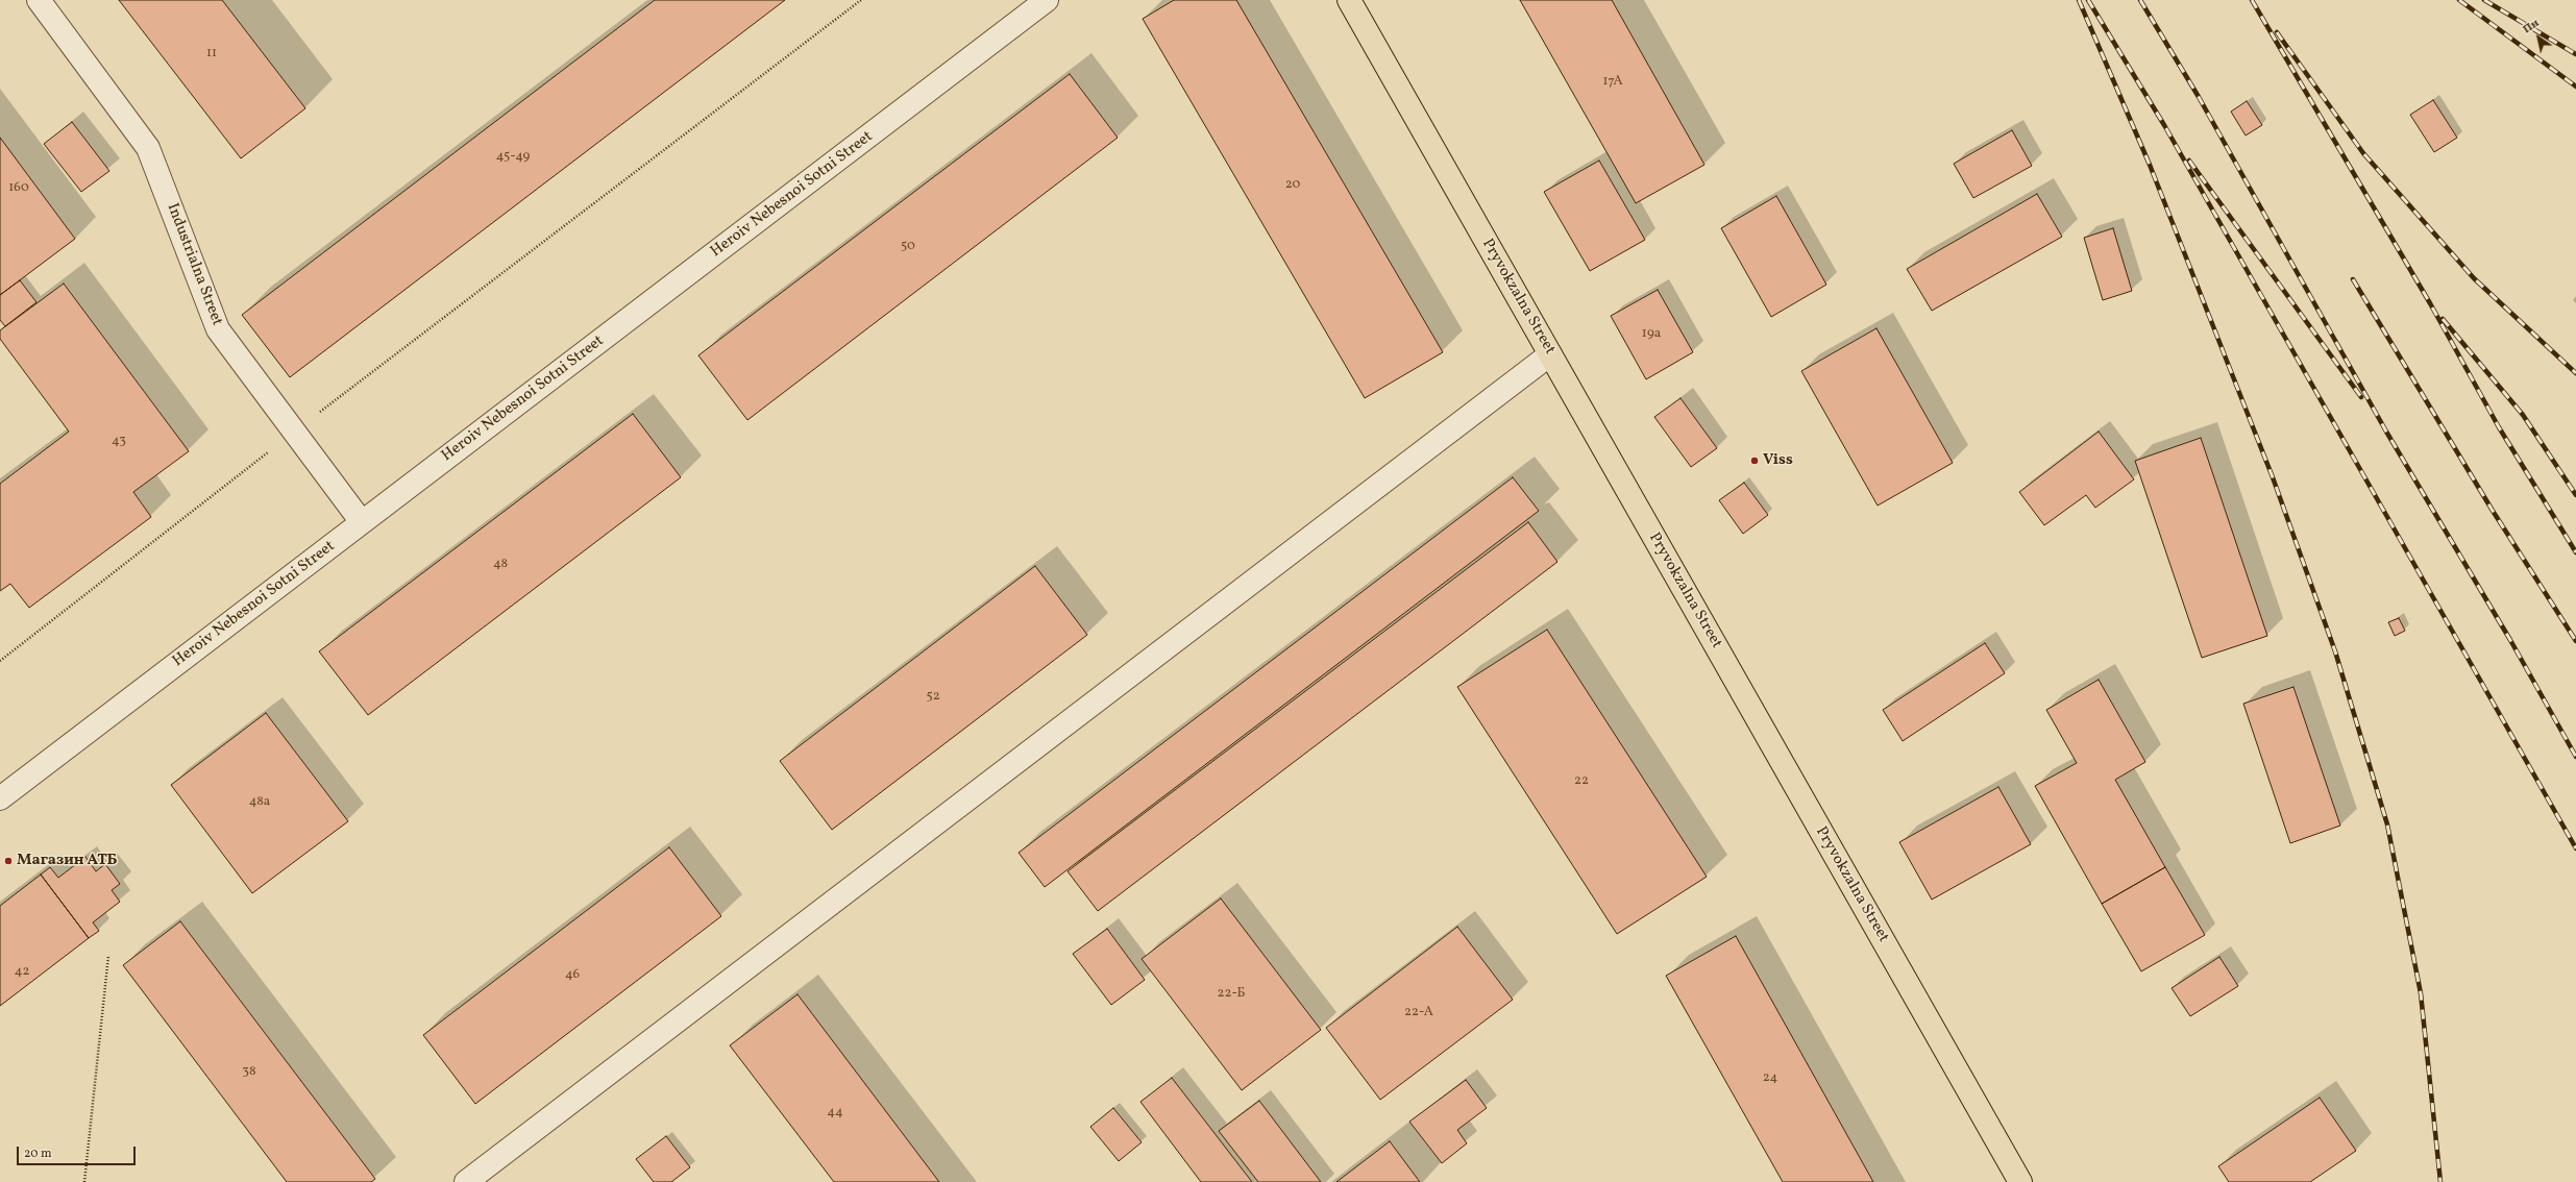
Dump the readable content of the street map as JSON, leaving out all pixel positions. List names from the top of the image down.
{
  "streets": {
    "main road": ["Pryvokzalna Street"],
    "street": ["Heroiv Nebesnoi Sotni Street", "Industrialna Street"]
  },
  "crossings": [
    ["Heroiv Nebesnoi Sotni Street", "Industrialna Street"]
  ],
  "places": ["Viss", "Магазин АТБ"],
  "house_numbers": [
    "11",
    "17А",
    "45-49",
    "20",
    "160",
    "50",
    "19а",
    "43",
    "48",
    "52",
    "22",
    "48а",
    "42",
    "46",
    "22-Б",
    "22-А",
    "38",
    "24",
    "44"
  ],
  "scale_bar": "20 m",
  "north": "top left"
}
